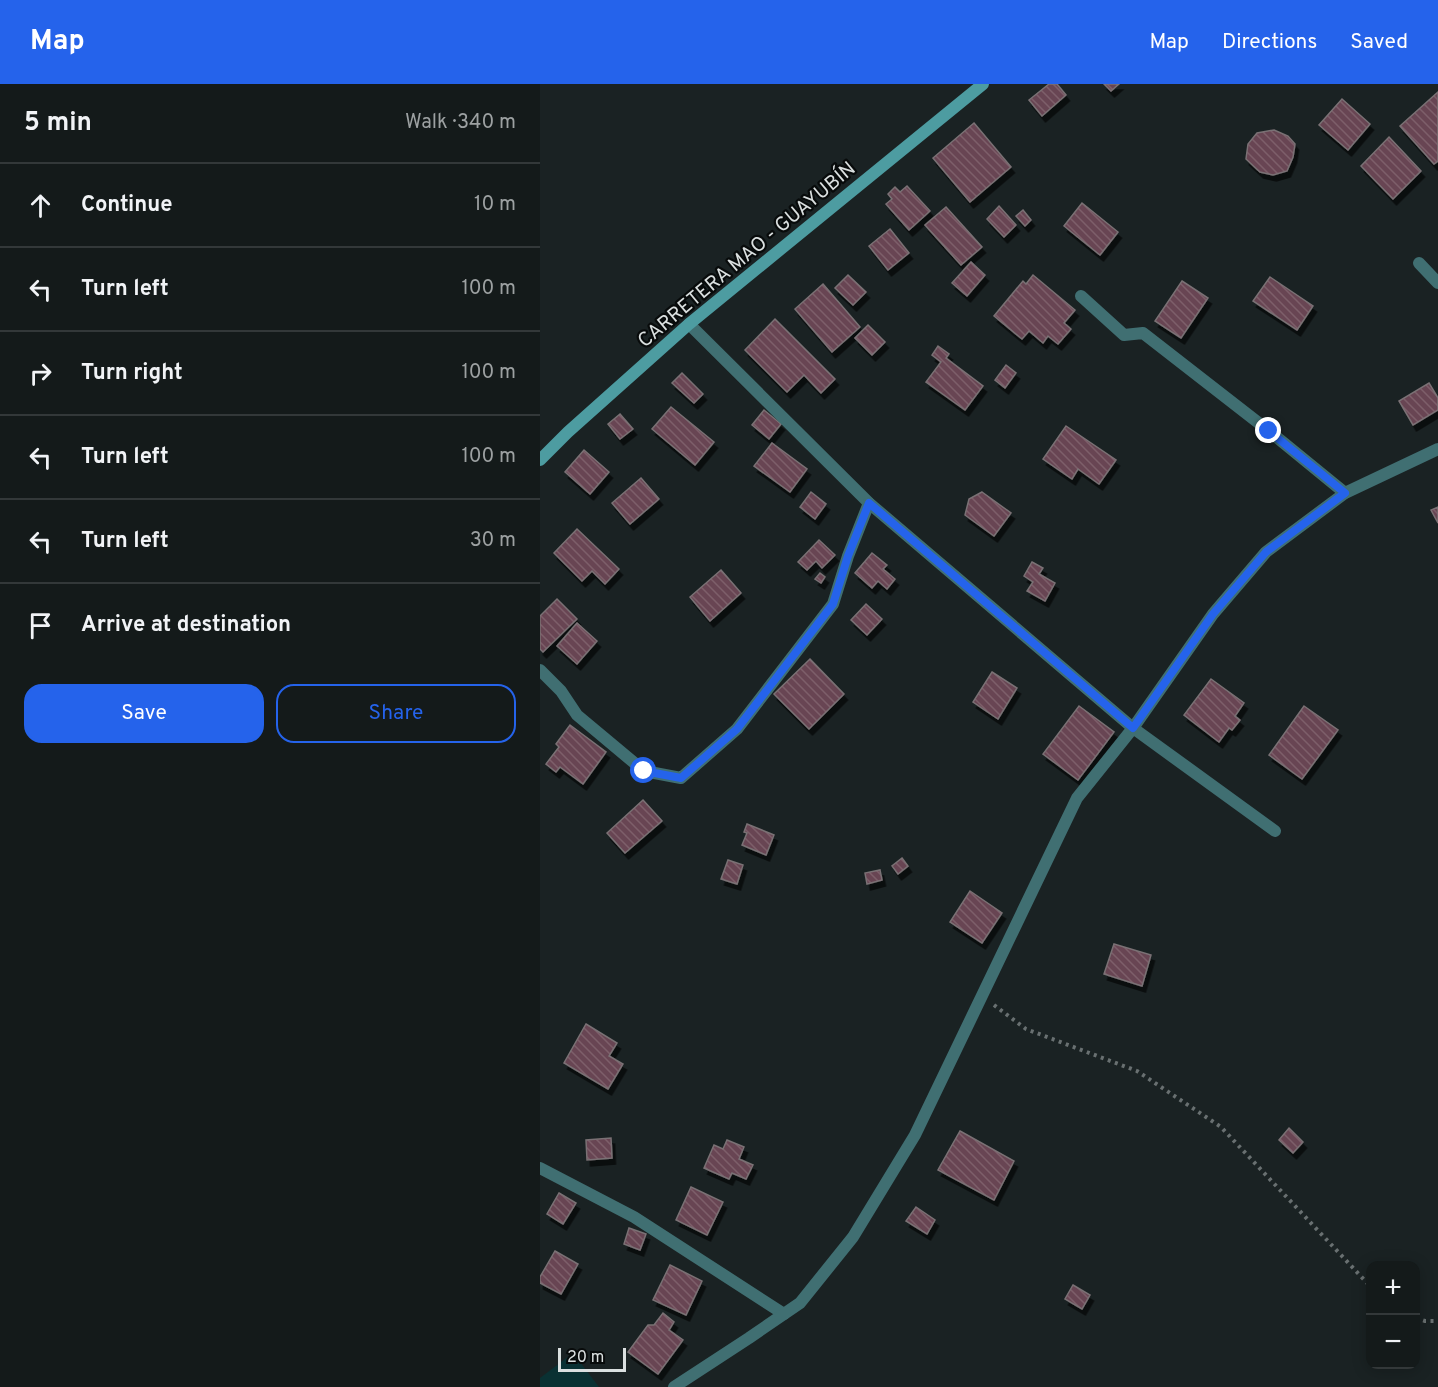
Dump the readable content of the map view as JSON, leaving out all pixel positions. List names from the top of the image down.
{
  "streets": {
    "main road": ["CARRETERA MAO - GUAYUBÍN"]
  },
  "scale_bar": "20 m",
  "page": {
    "header": "Map",
    "nav": ["Map", "Directions", "Saved"],
    "heading": ["5 min", "Walk · 340 m"],
    "list": [
      ["Continue", "10 m"],
      ["Turn left", "100 m"],
      ["Turn right", "100 m"],
      ["Turn left", "100 m"],
      ["Turn left", "30 m"],
      "Arrive at destination"
    ],
    "buttons": ["Save", "Share"],
    "map_buttons": ["+", "−"],
    "scale": "20 m"
  }
}
